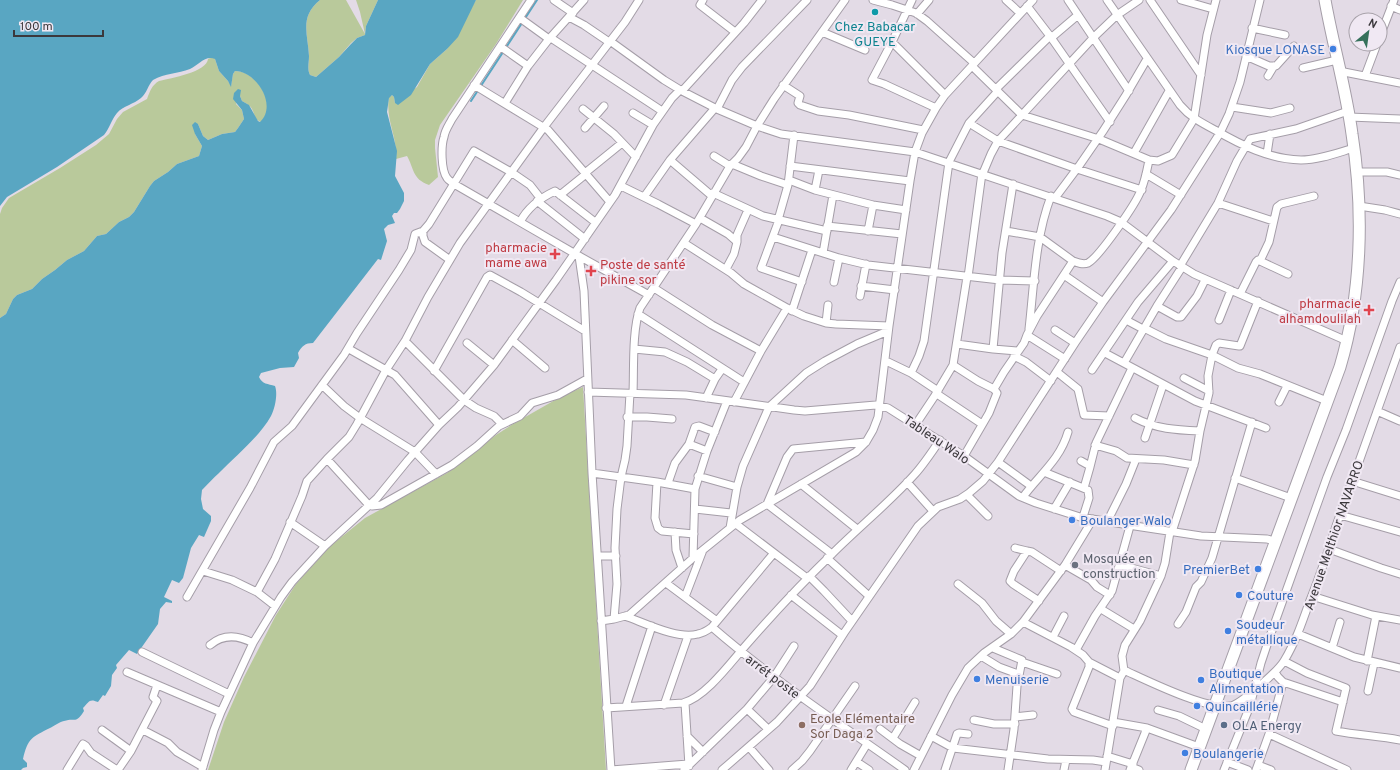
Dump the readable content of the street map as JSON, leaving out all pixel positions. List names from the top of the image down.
{
  "streets": {
    "street": ["Tableau Walo", "Avenue Melthior NAVARRO", "arrét poste"]
  },
  "places": {
    "other": [
      "Chez Babacar GUEYE",
      "Kiosque LONASE",
      "Boulanger Walo",
      "Mosquée en construction",
      "PremierBet",
      "Couture",
      "Soudeur métallique",
      "Menuiserie",
      "Boutique Alimentation",
      "Quincaillérie",
      "Ecole Elémentaire Sor Daga 2",
      "OLA Energy",
      "Boulangerie"
    ],
    "health": ["pharmacie mame awa", "Poste de santé pikine sor", "pharmacie alhamdoulilah"]
  },
  "scale_bar": "100 m",
  "north": "top right"
}
